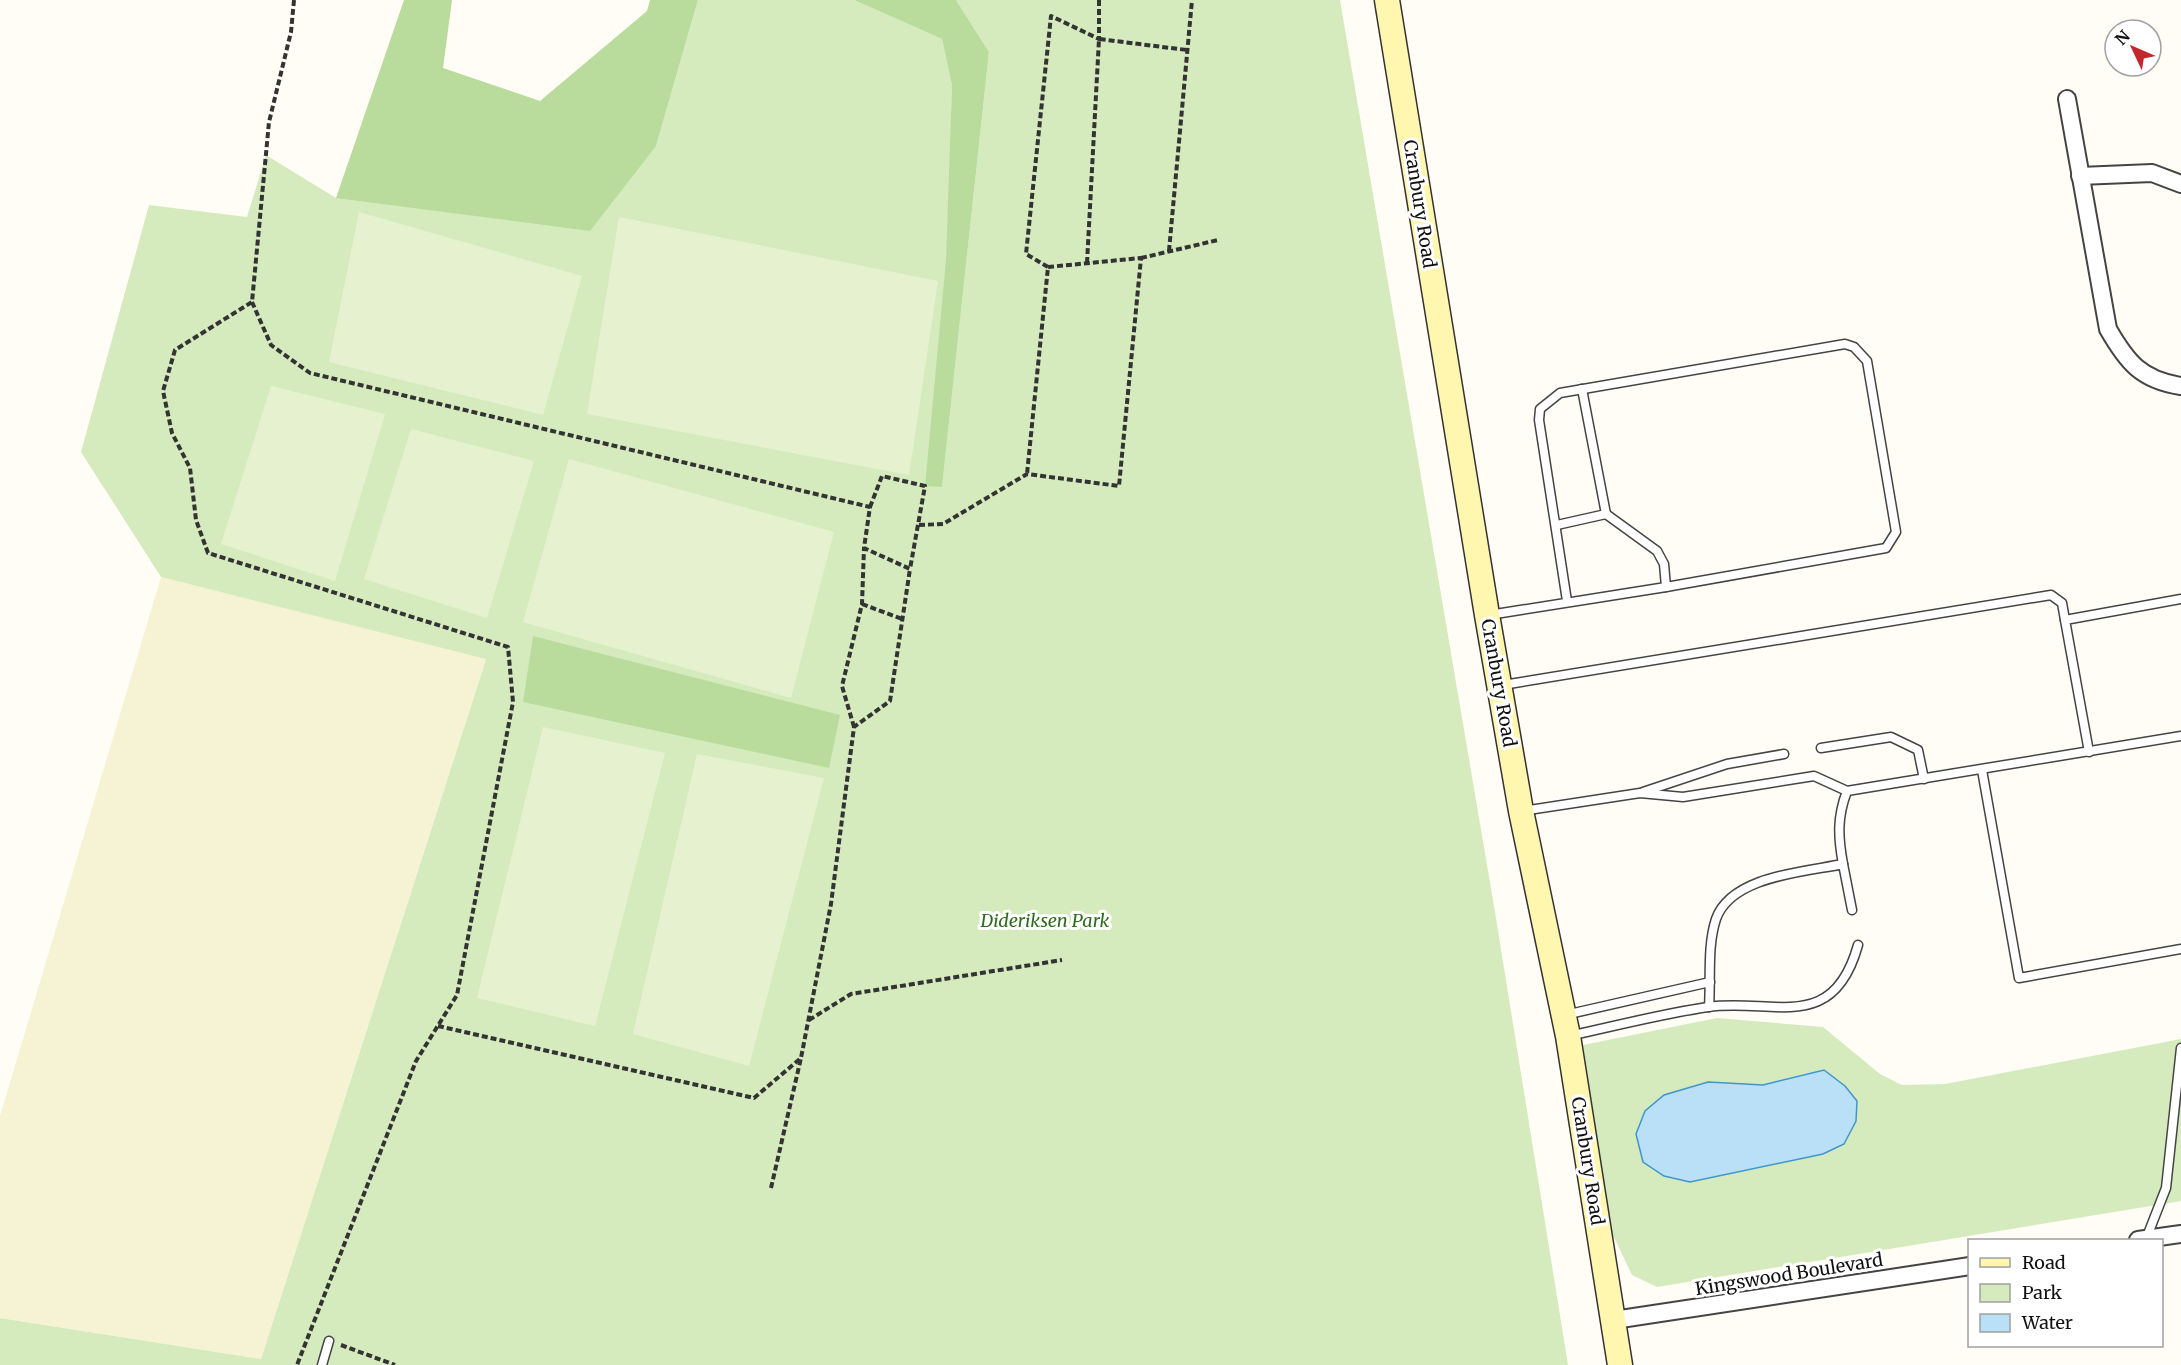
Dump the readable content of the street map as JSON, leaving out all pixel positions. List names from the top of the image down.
{
  "streets": {
    "main road": ["Cranbury Road"],
    "street": ["Kingswood Boulevard"]
  },
  "crossings": [
    ["Cranbury Road", "Kingswood Boulevard"]
  ],
  "parks": ["Dideriksen Park"],
  "legend": ["Road", "Park", "Water"],
  "north": "top left"
}
